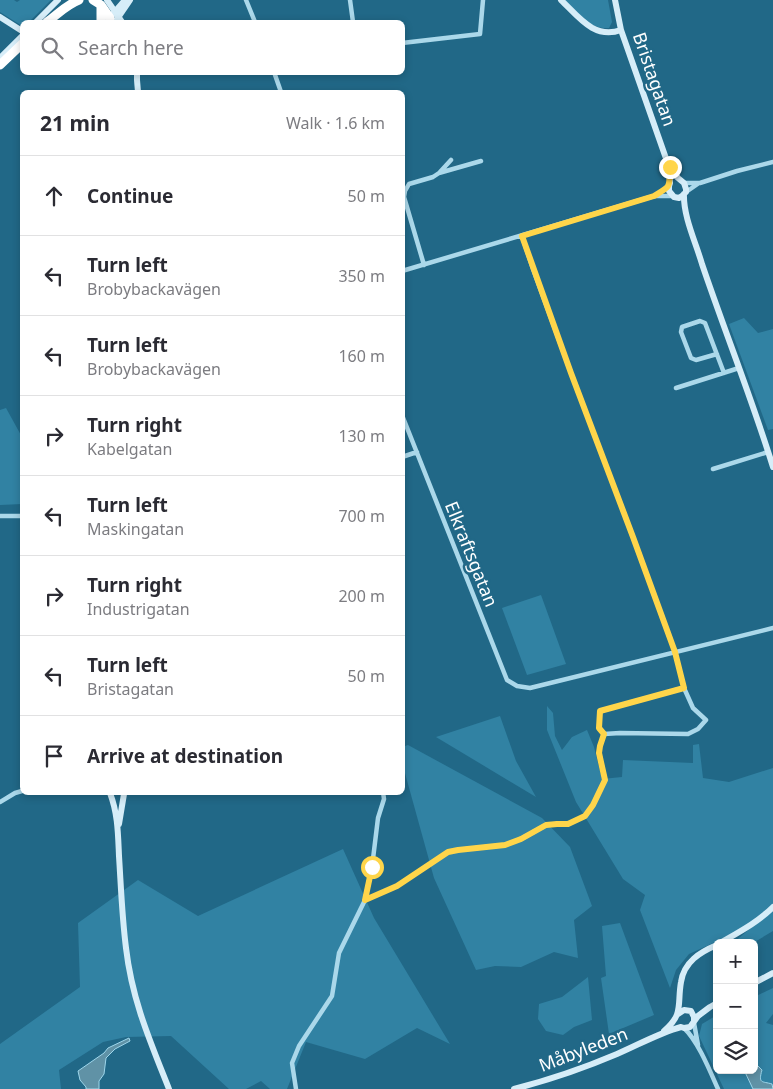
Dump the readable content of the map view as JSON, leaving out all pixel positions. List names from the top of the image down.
{
  "streets": {
    "street": ["Bristagatan", "Elkraftsgatan", "Måbyleden"]
  },
  "page": {
    "search": "Search here",
    "heading": ["21 min", "Walk · 1.6 km"],
    "list": [
      ["Continue", "50 m"],
      ["Turn left", "Brobybackavägen", "350 m"],
      ["Turn left", "Brobybackavägen", "160 m"],
      ["Turn right", "Kabelgatan", "130 m"],
      ["Turn left", "Maskingatan", "700 m"],
      ["Turn right", "Industrigatan", "200 m"],
      ["Turn left", "Bristagatan", "50 m"],
      "Arrive at destination"
    ],
    "map_buttons": ["+", "−"]
  }
}
